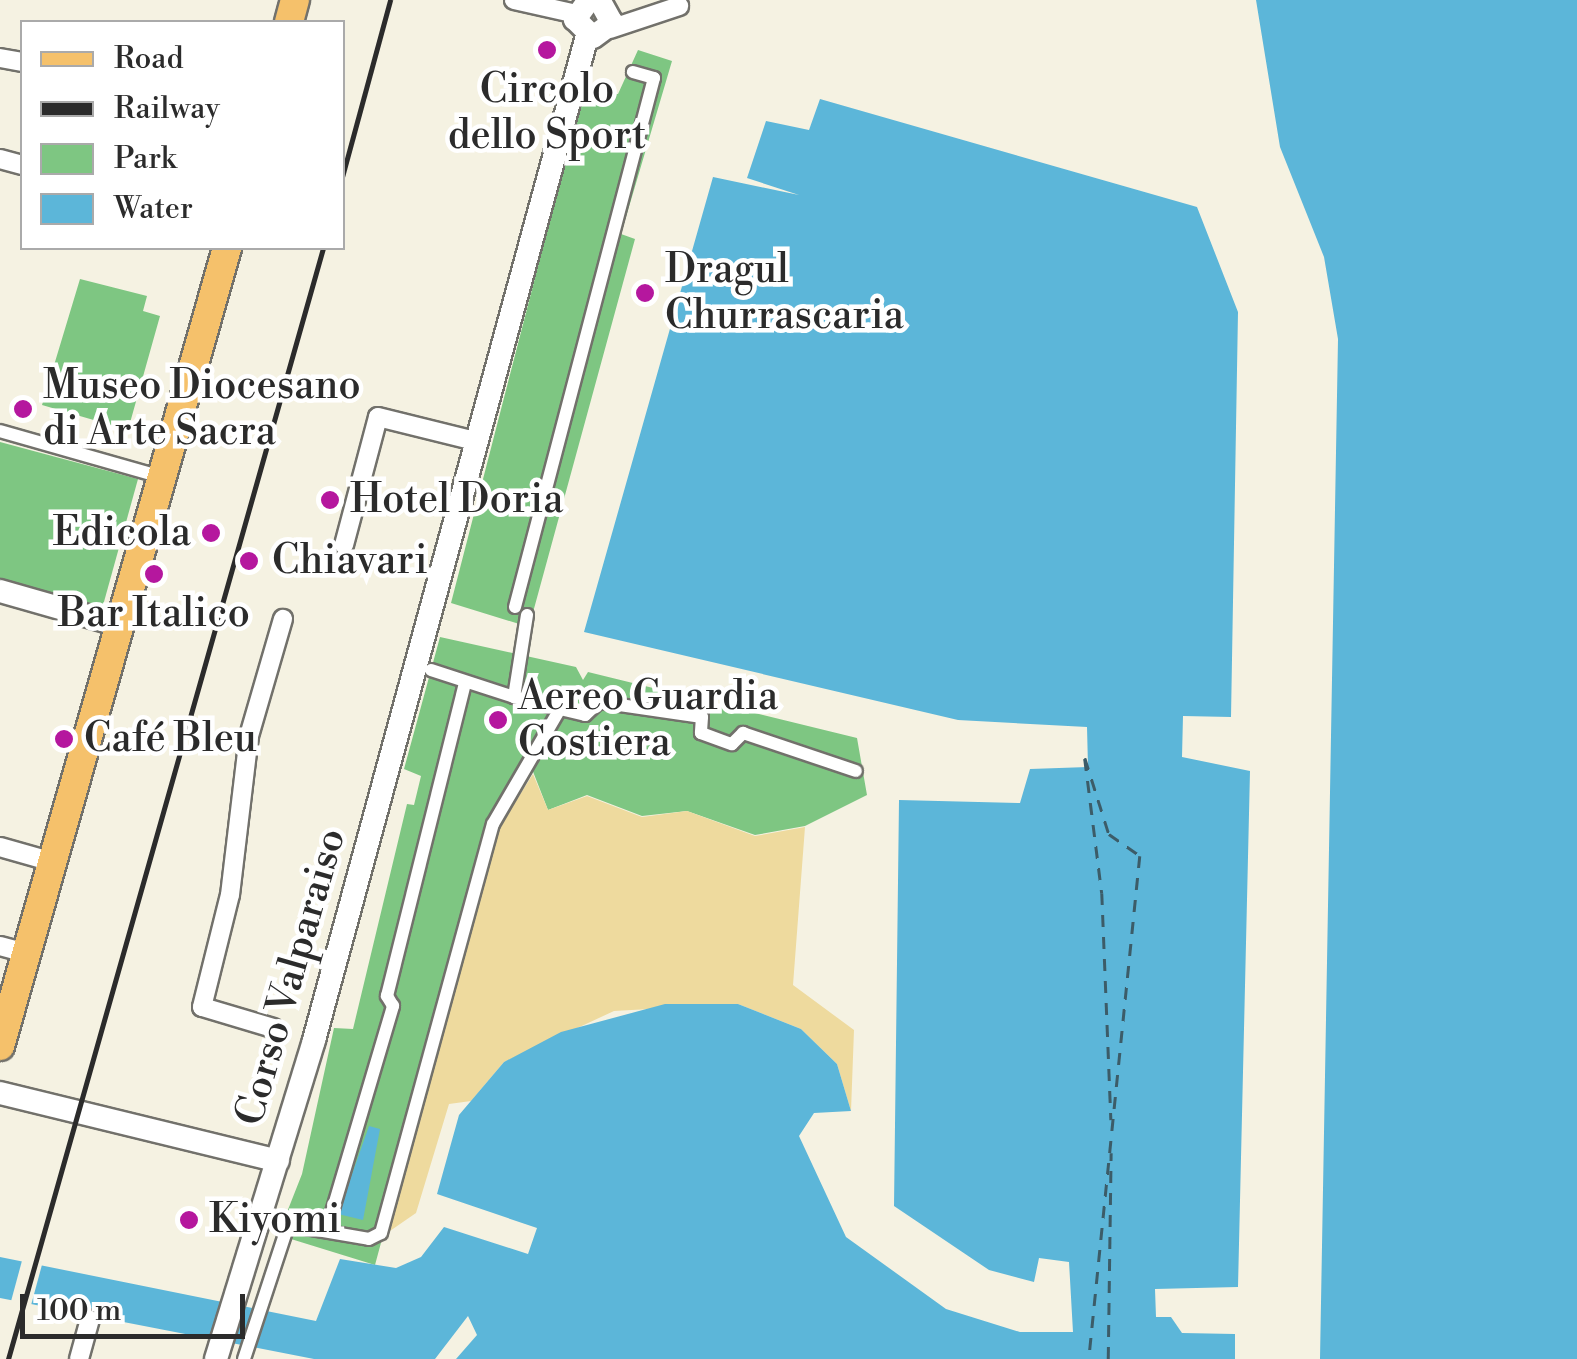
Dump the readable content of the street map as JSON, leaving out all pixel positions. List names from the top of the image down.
{
  "streets": {
    "street": ["Corso Valparaiso"]
  },
  "places": [
    "Circolo dello Sport",
    "Dragul Churrascaria",
    "Museo Diocesano di Arte Sacra",
    "Hotel Doria",
    "Edicola",
    "Chiavari",
    "Bar Italico",
    "Aereo Guardia Costiera",
    "Café Bleu",
    "Kiyomi"
  ],
  "legend": [
    "Road",
    "Railway",
    "Park",
    "Water"
  ],
  "scale_bar": "100 m"
}
